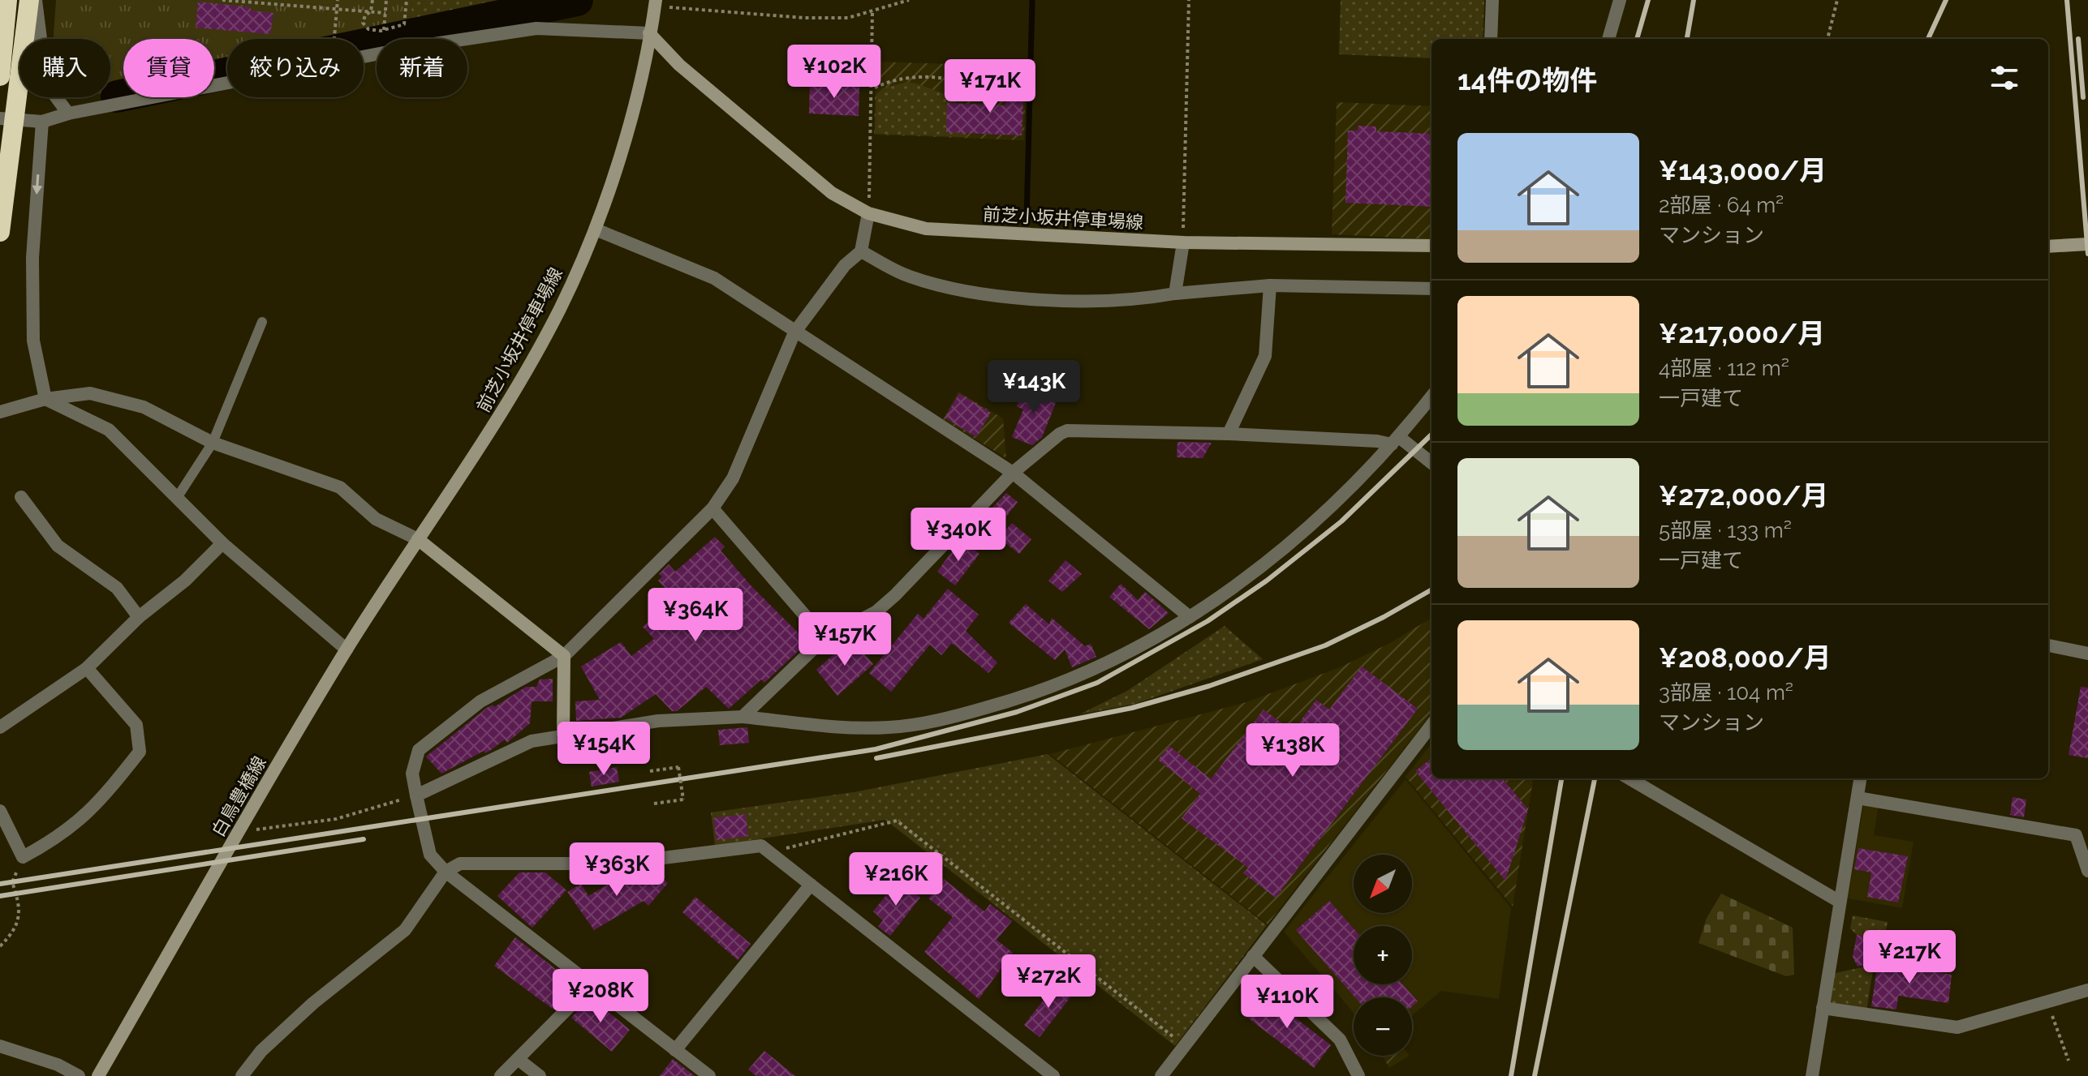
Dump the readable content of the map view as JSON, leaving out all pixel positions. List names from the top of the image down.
{
  "streets": {
    "main road": ["前芝小坂井停車場線", "白鳥豊橋線"]
  },
  "crossings": [
    ["前芝小坂井停車場線", "白鳥豊橋線"]
  ],
  "north": "bottom left",
  "page": {
    "chip": [
      "購入",
      "賃貸",
      "絞り込み",
      "新着"
    ],
    "heading": "14件の物件",
    "price": [
      "¥102K",
      "¥171K",
      "¥143K",
      "¥340K",
      "¥364K",
      "¥157K",
      "¥154K",
      "¥138K",
      "¥363K",
      "¥216K",
      "¥217K",
      "¥272K",
      "¥208K",
      "¥110K"
    ],
    "list": [
      {
        "name": "¥143,000/月",
        "note": "2部屋 · 64 m² · マンション"
      },
      {
        "name": "¥217,000/月",
        "note": "4部屋 · 112 m² · 一戸建て"
      },
      {
        "name": "¥272,000/月",
        "note": "5部屋 · 133 m² · 一戸建て"
      },
      {
        "name": "¥208,000/月",
        "note": "3部屋 · 104 m² · マンション"
      }
    ],
    "map_buttons": ["+", "−"]
  }
}
